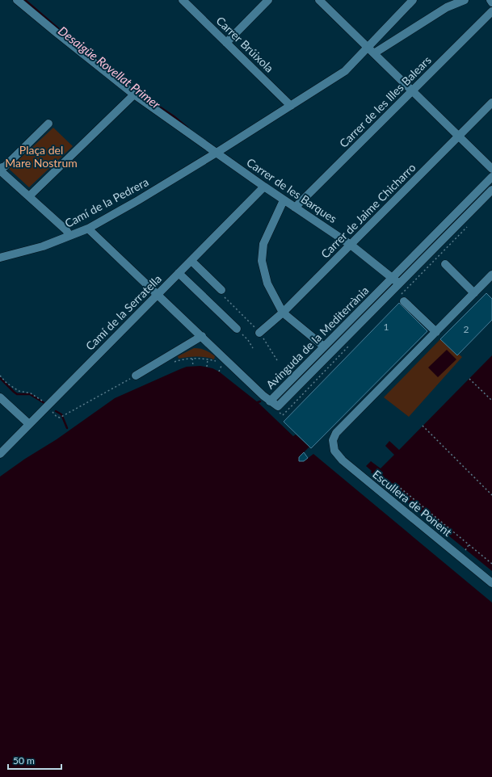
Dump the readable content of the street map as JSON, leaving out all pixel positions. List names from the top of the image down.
{
  "streets": {
    "street": [
      "Carrer Brúixola",
      "Carrer de les Illes Balears",
      "Carrer de les Barques",
      "Camí de la Pedrera",
      "Carrer de Jaime Chicharro",
      "Camí de la Serratella",
      "Avinguda de la Mediterrània",
      "Escullera de Ponent"
    ]
  },
  "crossings": [
    ["Carrer Brúixola", "Camí de la Pedrera"],
    ["Carrer de les Illes Balears", "Carrer de les Barques"],
    ["Carrer de les Barques", "Camí de la Pedrera"],
    ["Carrer de les Barques", "Carrer de Jaime Chicharro"],
    ["Carrer de les Barques", "Camí de la Serratella"],
    ["Carrer de les Barques", "Avinguda de la Mediterrània"]
  ],
  "water": ["Desaigüe Rovellat Primer"],
  "parks": ["Plaça del Mare Nostrum"],
  "house_numbers": ["1", "2"],
  "scale_bar": "50 m"
}
